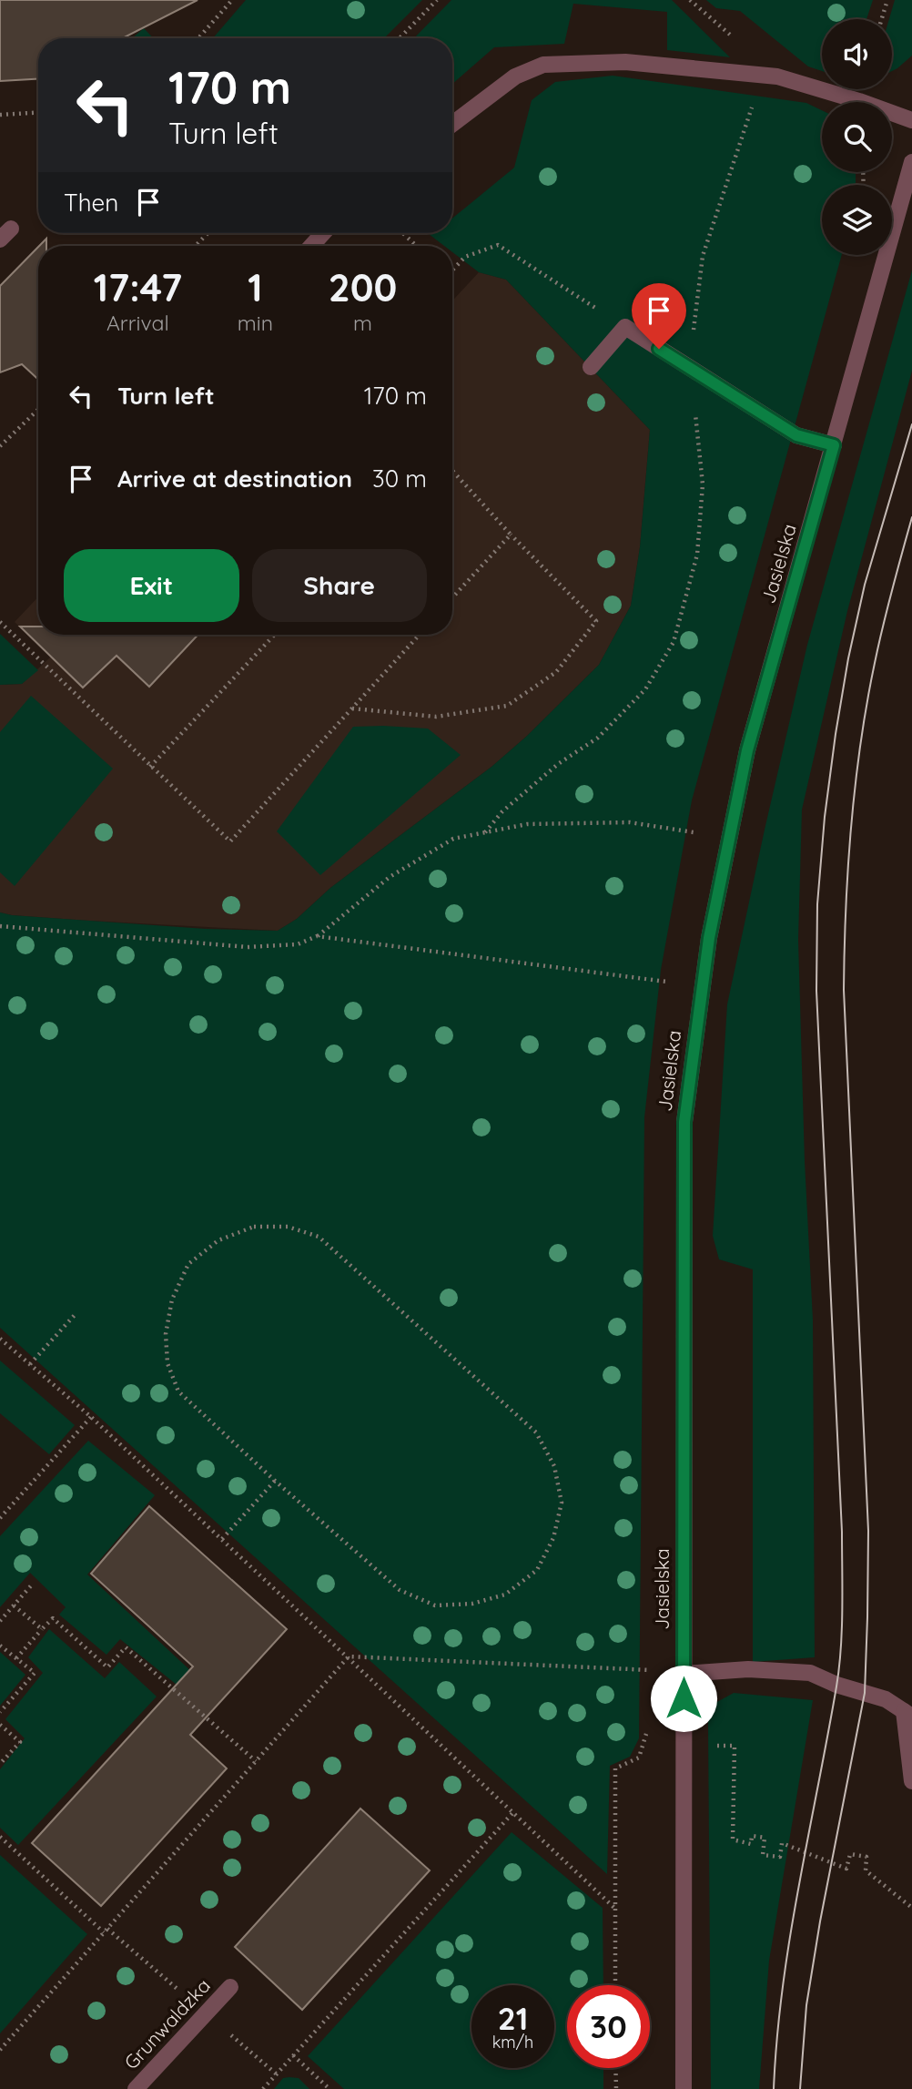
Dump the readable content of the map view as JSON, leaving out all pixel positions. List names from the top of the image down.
{
  "streets": {
    "street": ["Jasielska", "Grunwaldzka"]
  },
  "page": {
    "turn": ["170 m", "Turn left"],
    "then": "Then",
    "eta": [
      "17:47",
      "Arrival",
      "1",
      "min",
      "200",
      "m"
    ],
    "list": [
      {
        "name": "Turn left",
        "value": "170 m"
      },
      {
        "name": "Arrive at destination",
        "value": "30 m"
      }
    ],
    "buttons": ["Exit", "Share"],
    "speed": "21 km/h",
    "limit": "30"
  }
}
